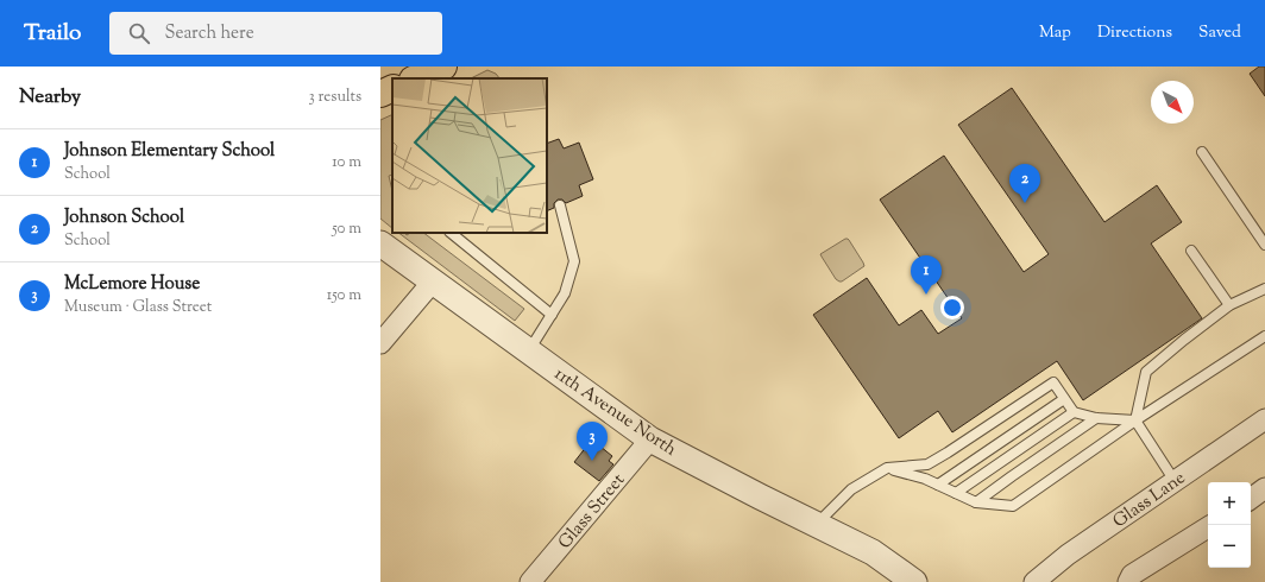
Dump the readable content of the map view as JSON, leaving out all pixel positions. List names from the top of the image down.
{
  "streets": {
    "street": ["11th Avenue North", "Glass Lane", "Glass Street"]
  },
  "crossings": [
    ["11th Avenue North", "Glass Street"]
  ],
  "north": "bottom right",
  "page": {
    "header": "Trailo",
    "search": "Search here",
    "nav": ["Map", "Directions", "Saved"],
    "heading": ["Nearby", "3 results"],
    "list": [
      {
        "mark": "1",
        "name": "Johnson Elementary School",
        "note": "School",
        "value": "10 m"
      },
      {
        "mark": "2",
        "name": "Johnson School",
        "note": "School",
        "value": "50 m"
      },
      {
        "mark": "3",
        "name": "McLemore House",
        "note": "Museum · Glass Street",
        "value": "150 m"
      }
    ],
    "pins": ["2", "1", "3"],
    "map_buttons": ["+", "−"]
  }
}
